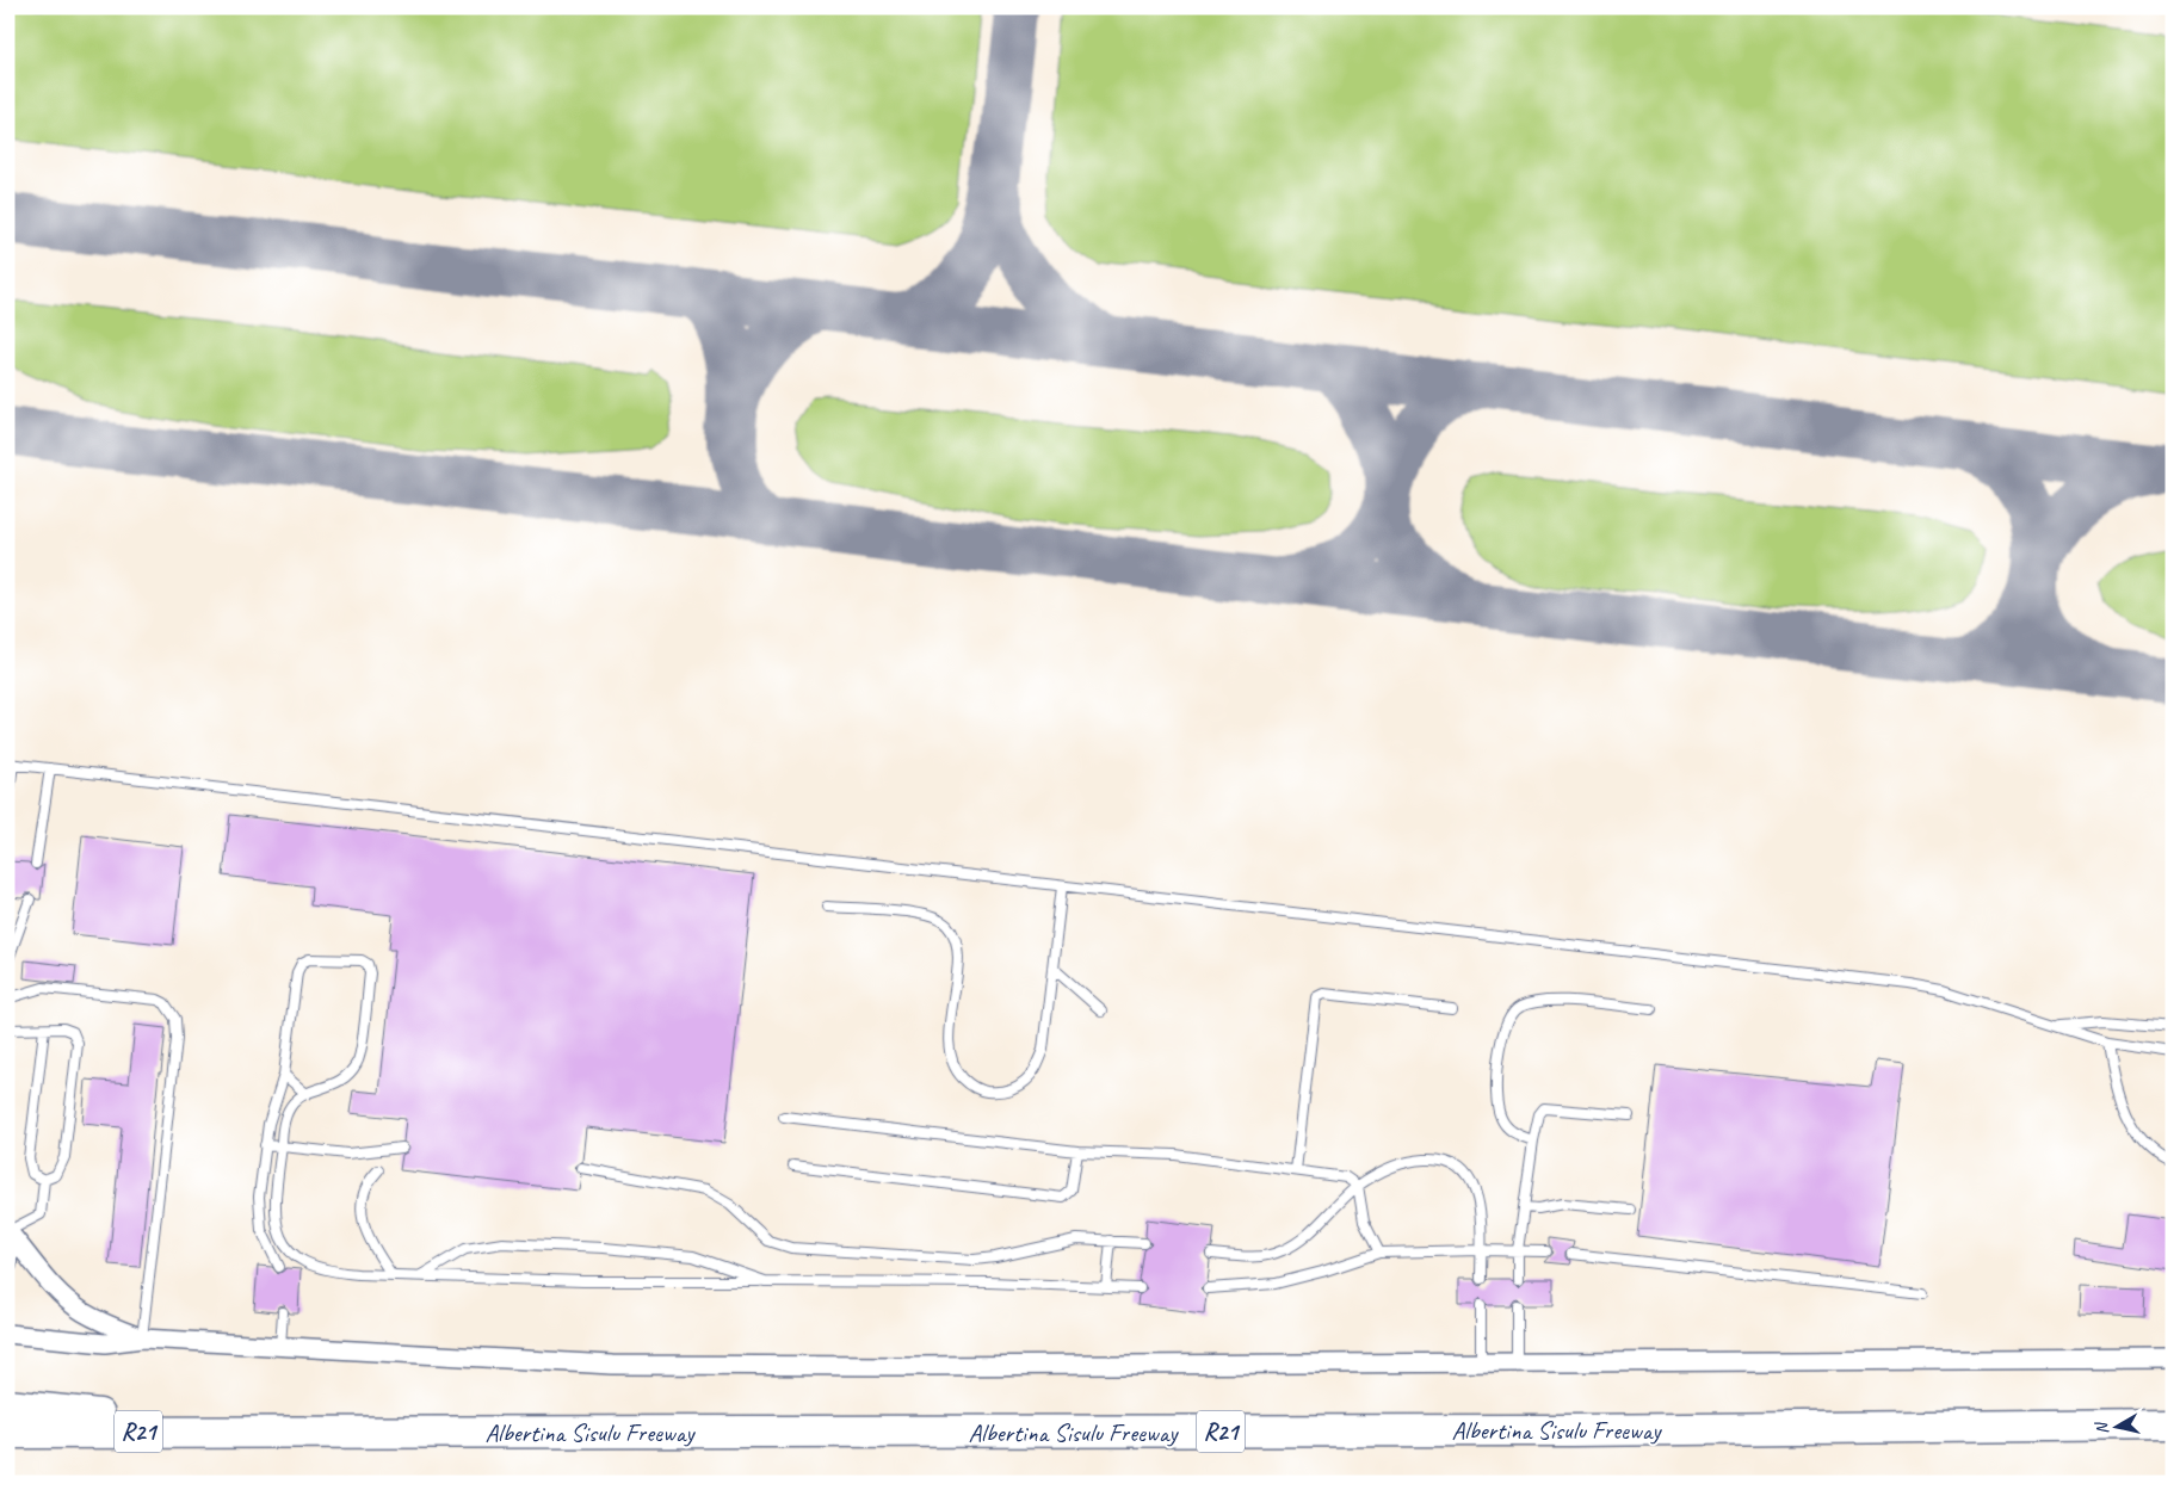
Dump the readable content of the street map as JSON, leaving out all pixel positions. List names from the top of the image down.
{
  "streets": {
    "highway": ["Albertina Sisulu Freeway", "R21"]
  },
  "north": "left"
}
